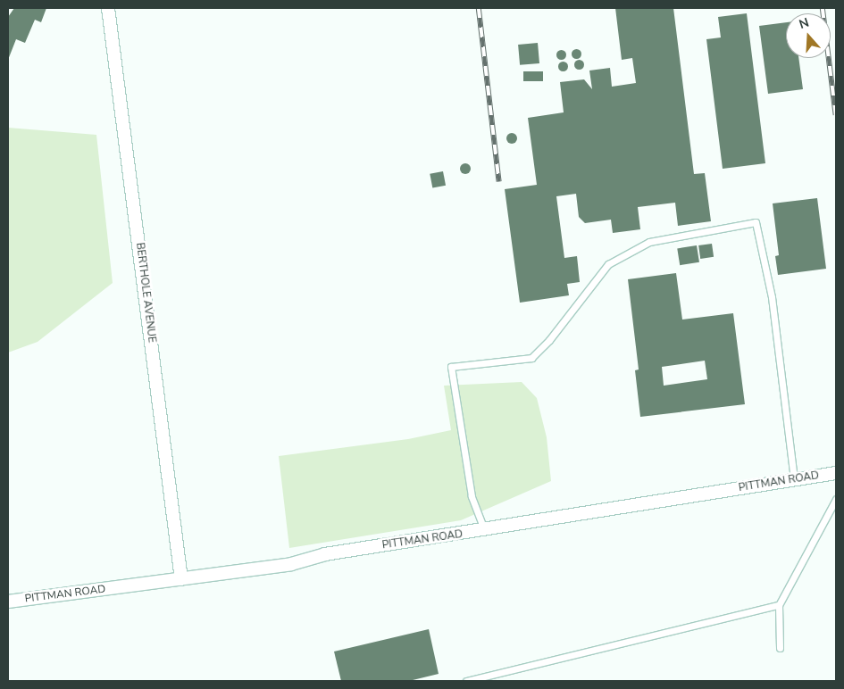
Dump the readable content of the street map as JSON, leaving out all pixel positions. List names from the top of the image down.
{
  "streets": {
    "street": ["BERTHOLE AVENUE", "PITTMAN ROAD"]
  },
  "crossings": [
    ["BERTHOLE AVENUE", "PITTMAN ROAD"]
  ],
  "north": "top"
}
